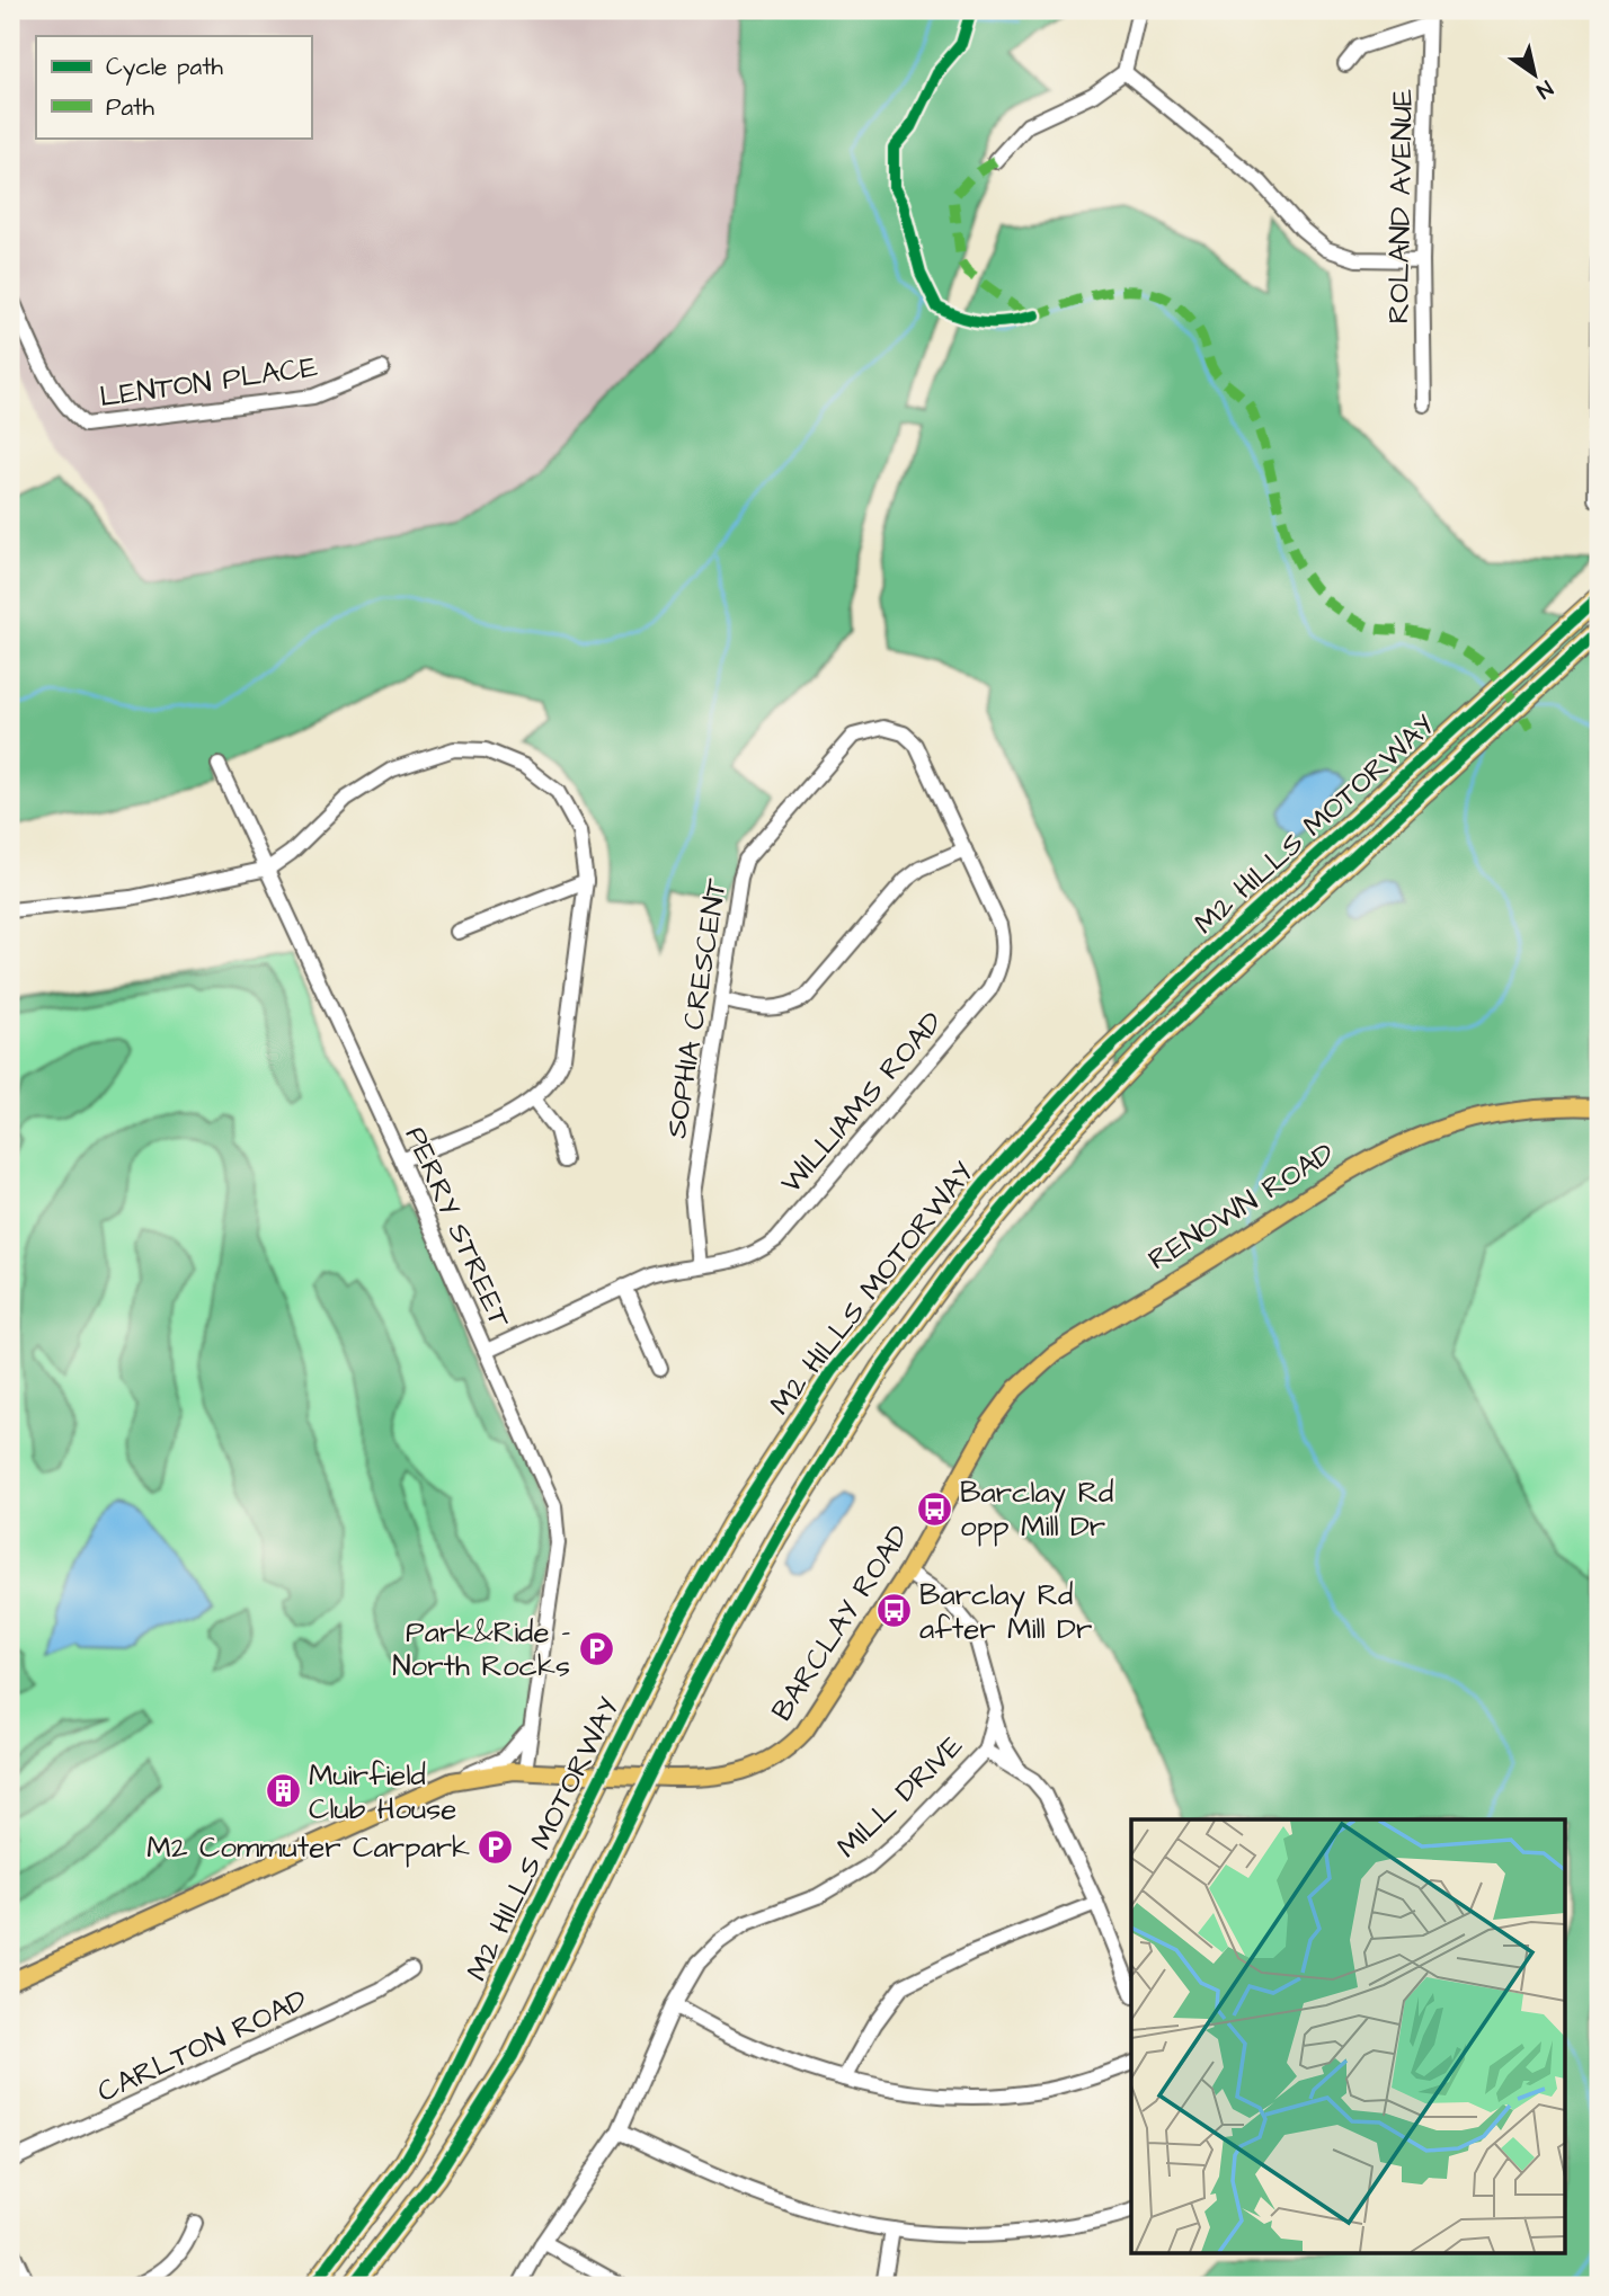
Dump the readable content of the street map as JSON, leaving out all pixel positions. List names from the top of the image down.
{
  "streets": {
    "highway": ["M2 HILLS MOTORWAY"],
    "main road": ["RENOWN ROAD", "BARCLAY ROAD"],
    "street": [
      "ROLAND AVENUE",
      "LENTON PLACE",
      "SOPHIA CRESCENT",
      "WILLIAMS ROAD",
      "PERRY STREET",
      "MILL DRIVE",
      "CARLTON ROAD"
    ]
  },
  "crossings": [
    ["SOPHIA CRESCENT", "WILLIAMS ROAD"],
    ["WILLIAMS ROAD", "PERRY STREET"],
    ["RENOWN ROAD", "BARCLAY ROAD"],
    ["PERRY STREET", "BARCLAY ROAD"],
    ["BARCLAY ROAD", "MILL DRIVE"]
  ],
  "places": {
    "bus stop": ["Barclay Rd opp Mill Dr", "Barclay Rd after Mill Dr"],
    "parking": ["Park&Ride - North Rocks", "M2 Commuter Carpark"],
    "building": ["Muirfield Club House"]
  },
  "legend": ["Cycle path", "Path"],
  "north": "bottom right"
}
